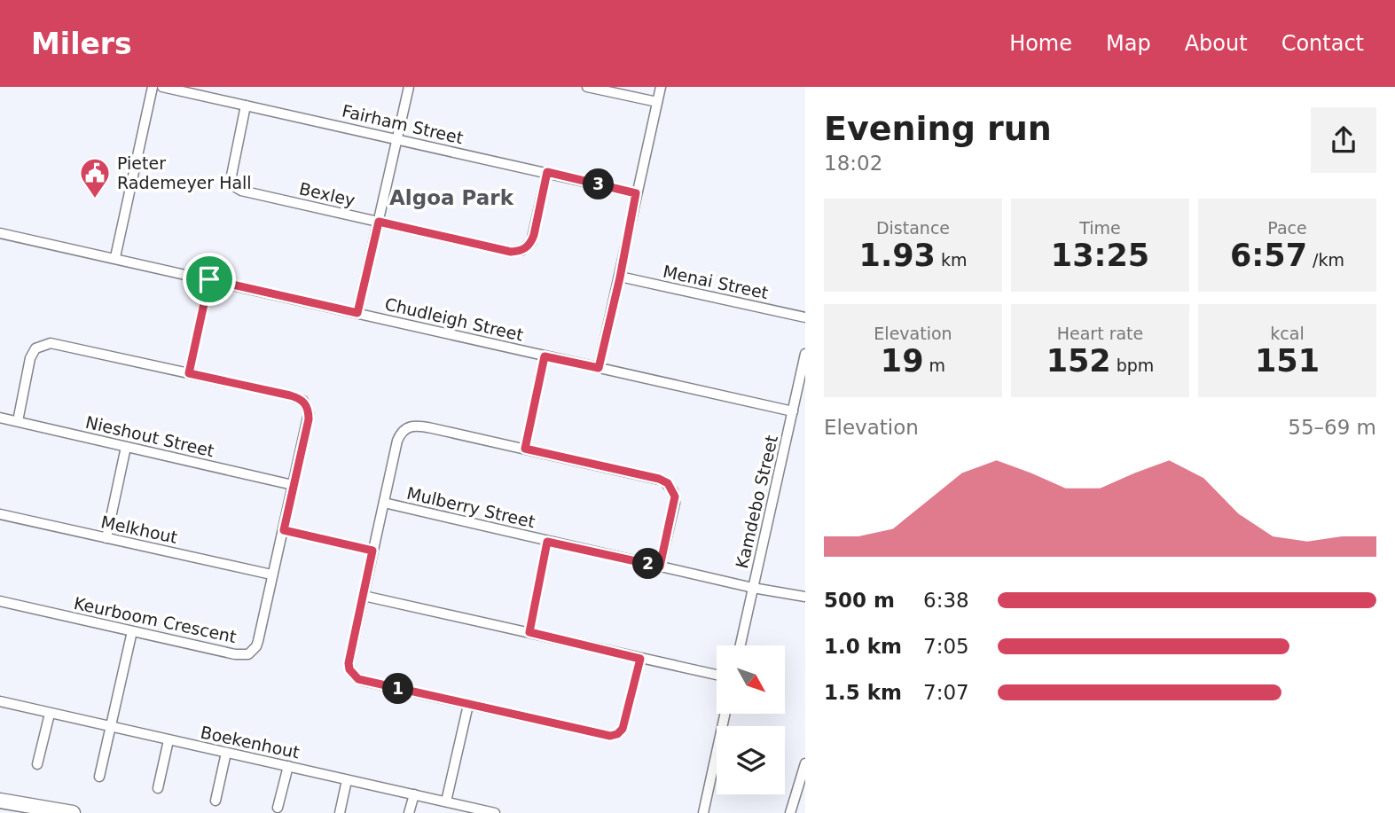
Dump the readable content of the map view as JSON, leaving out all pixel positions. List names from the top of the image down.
{
  "streets": {
    "street": [
      "Fairham Street",
      "Bexley",
      "Menai Street",
      "Chudleigh Street",
      "Nieshout Street",
      "Kamdebo Street",
      "Mulberry Street",
      "Melkhout",
      "Keurboom Crescent",
      "Boekenhout"
    ]
  },
  "crossings": [
    ["Fairham Street", "Bexley"],
    ["Chudleigh Street", "Kamdebo Street"],
    ["Nieshout Street", "Keurboom Crescent"],
    ["Kamdebo Street", "Mulberry Street"],
    ["Melkhout", "Keurboom Crescent"]
  ],
  "districts": ["Algoa Park"],
  "places": {
    "public building": ["Pieter Rademeyer Hall"]
  },
  "north": "bottom right",
  "page": {
    "header": "Milers",
    "nav": [
      "Home",
      "Map",
      "About",
      "Contact"
    ],
    "heading": ["Evening run", "18:02"],
    "pins": ["3", "2", "1"],
    "stats": [
      ["Distance", "1.93 km"],
      ["Time", "13:25"],
      ["Pace", "6:57 /km"],
      ["Elevation", "19 m"],
      ["Heart rate", "152 bpm"],
      ["kcal", "151"]
    ],
    "chart": ["Elevation", "55–69 m"],
    "list": [
      {
        "name": "500 m",
        "note": "6:38"
      },
      {
        "name": "1.0 km",
        "note": "7:05"
      },
      {
        "name": "1.5 km",
        "note": "7:07"
      }
    ]
  }
}
